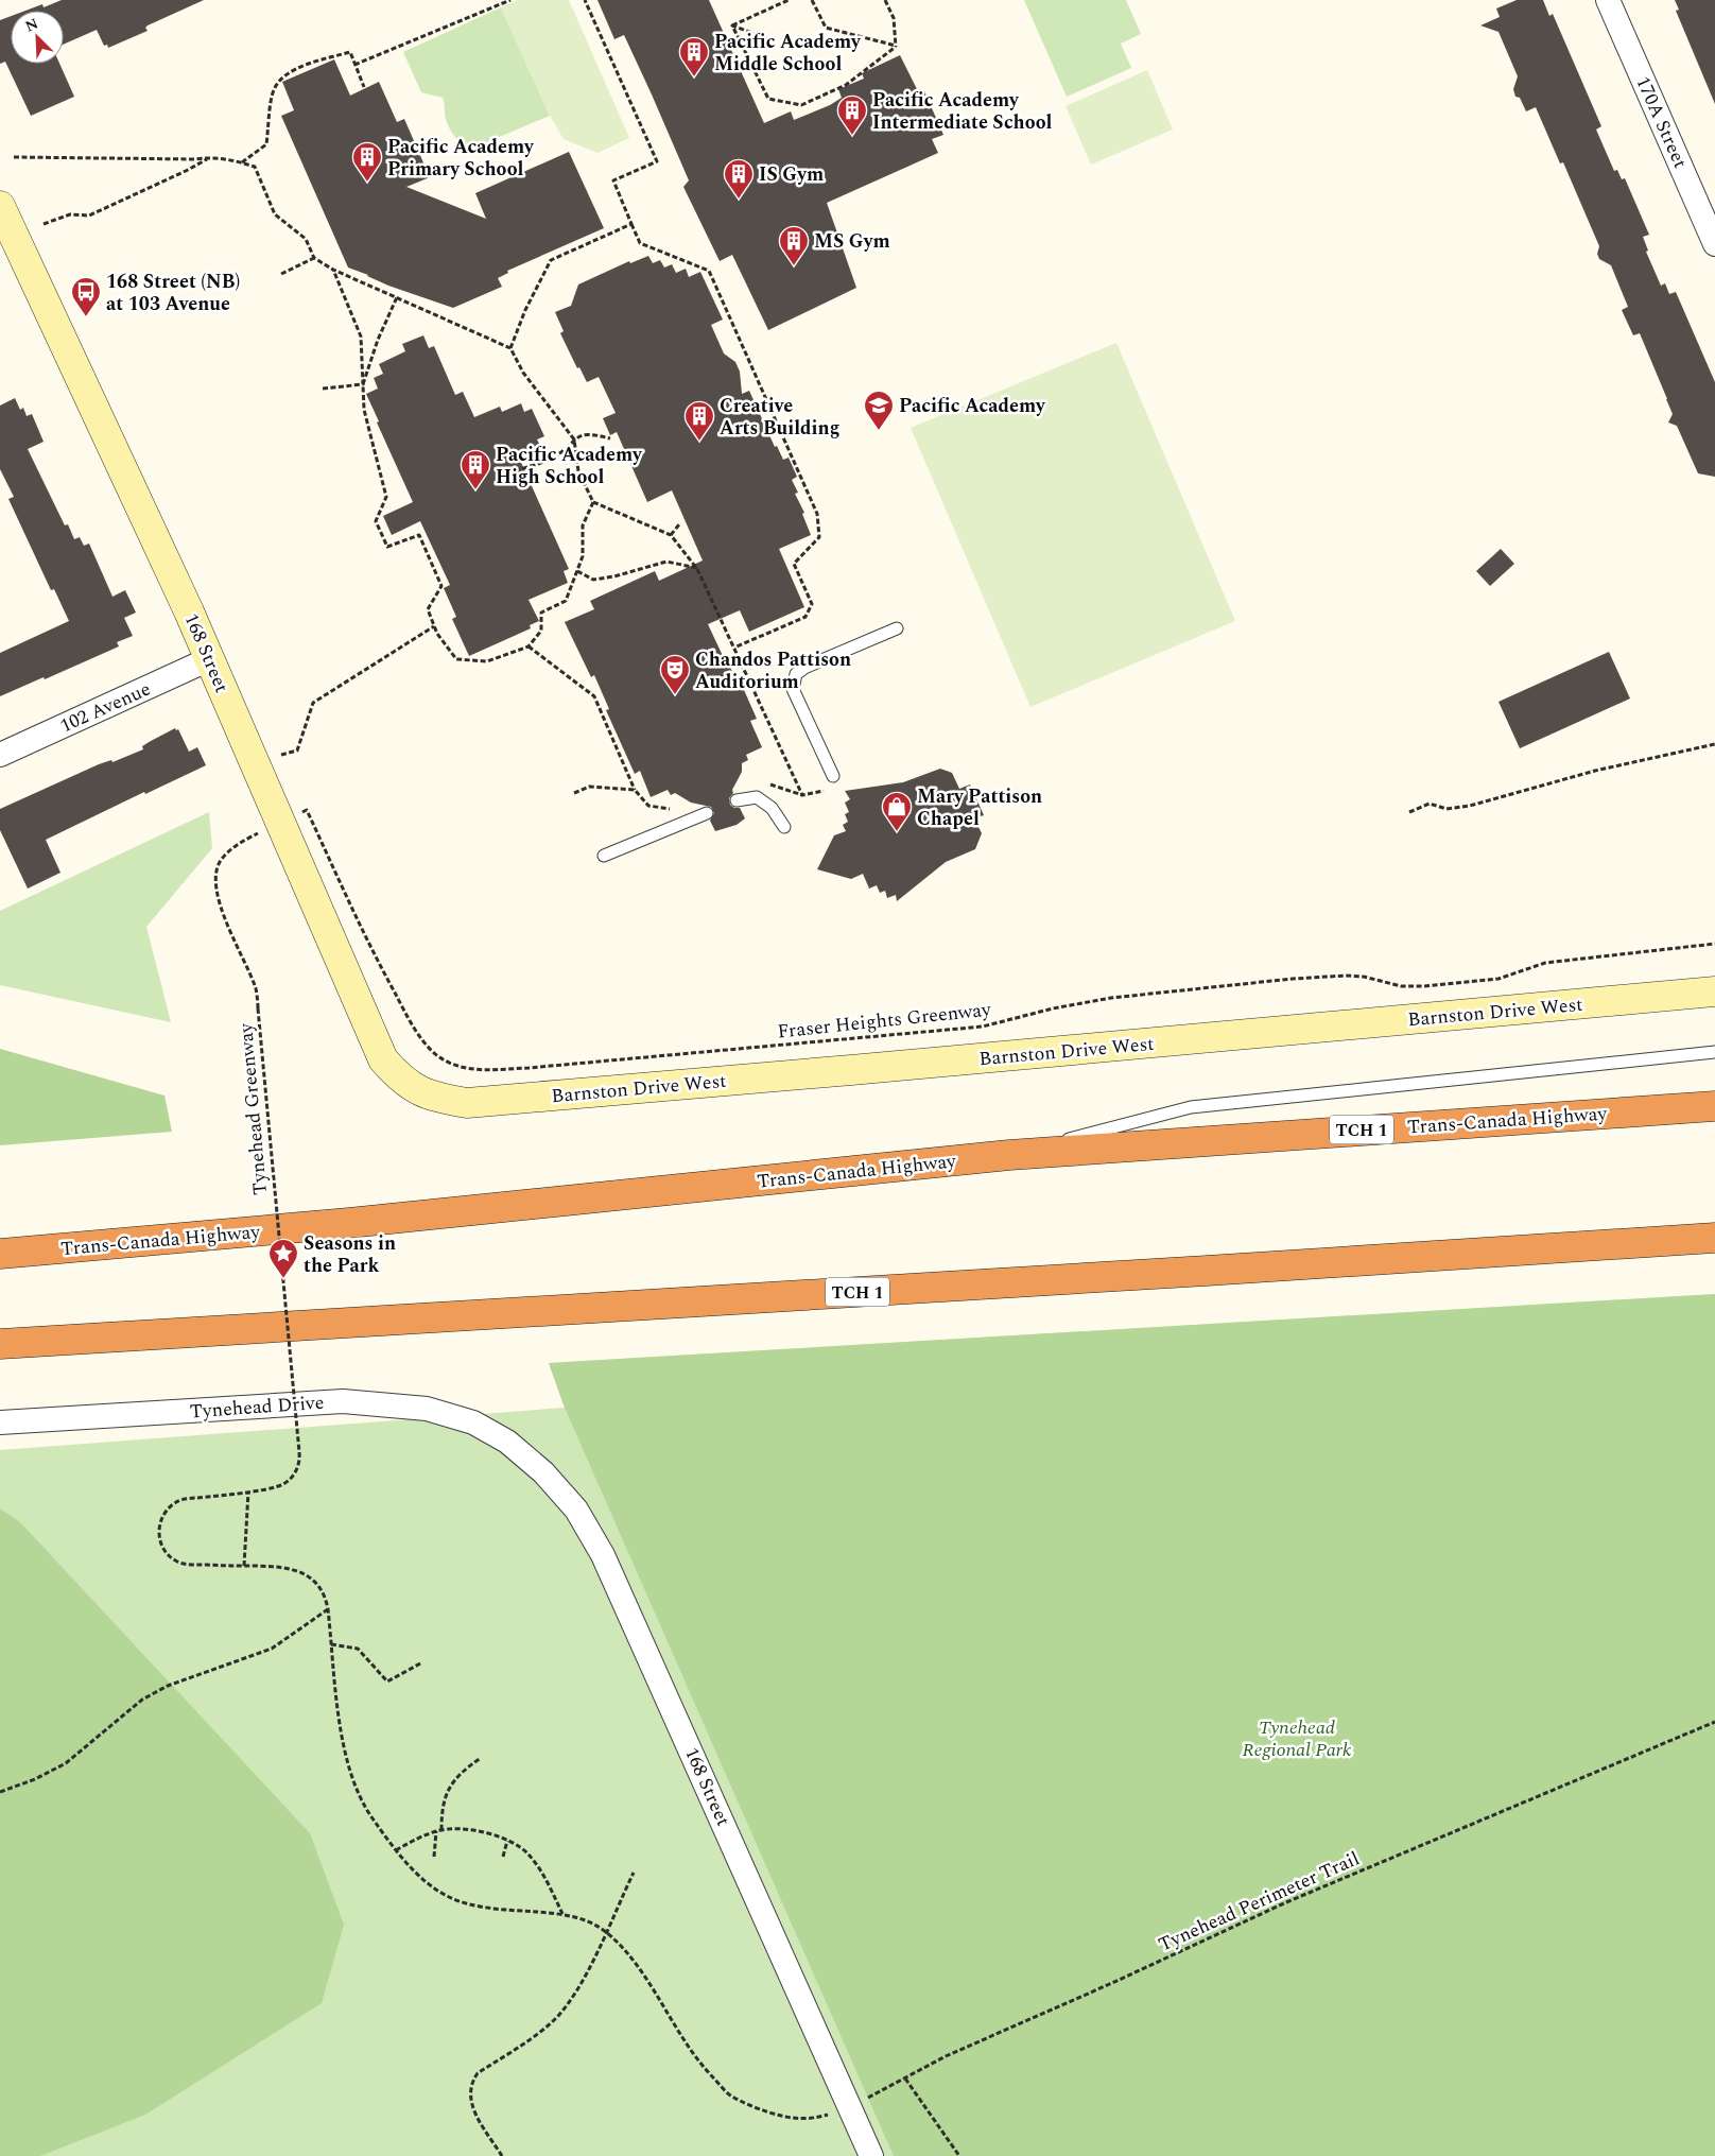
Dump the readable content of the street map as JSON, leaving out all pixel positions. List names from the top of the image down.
{
  "streets": {
    "highway": ["Trans-Canada Highway", "TCH 1"],
    "street": [
      "170A Street",
      "168 Street",
      "102 Avenue",
      "Barnston Drive West",
      "Tynehead Drive"
    ],
    "path": ["Fraser Heights Greenway", "Tynehead Greenway", "Tynehead Perimeter Trail"]
  },
  "crossings": [
    ["168 Street", "102 Avenue"],
    ["168 Street", "Barnston Drive West"],
    ["168 Street", "Tynehead Drive"]
  ],
  "parks": ["Tynehead Regional Park"],
  "places": {
    "building": [
      "Pacific Academy Middle School",
      "Pacific Academy Intermediate School",
      "Pacific Academy Primary School",
      "IS Gym",
      "MS Gym",
      "Creative Arts Building",
      "Pacific Academy High School"
    ],
    "bus stop": ["168 Street (NB) at 103 Avenue"],
    "school or university": ["Pacific Academy"],
    "theatre": ["Chandos Pattison Auditorium"],
    "shop": ["Mary Pattison Chapel"],
    "place": ["Seasons in the Park"]
  },
  "north": "top left"
}
